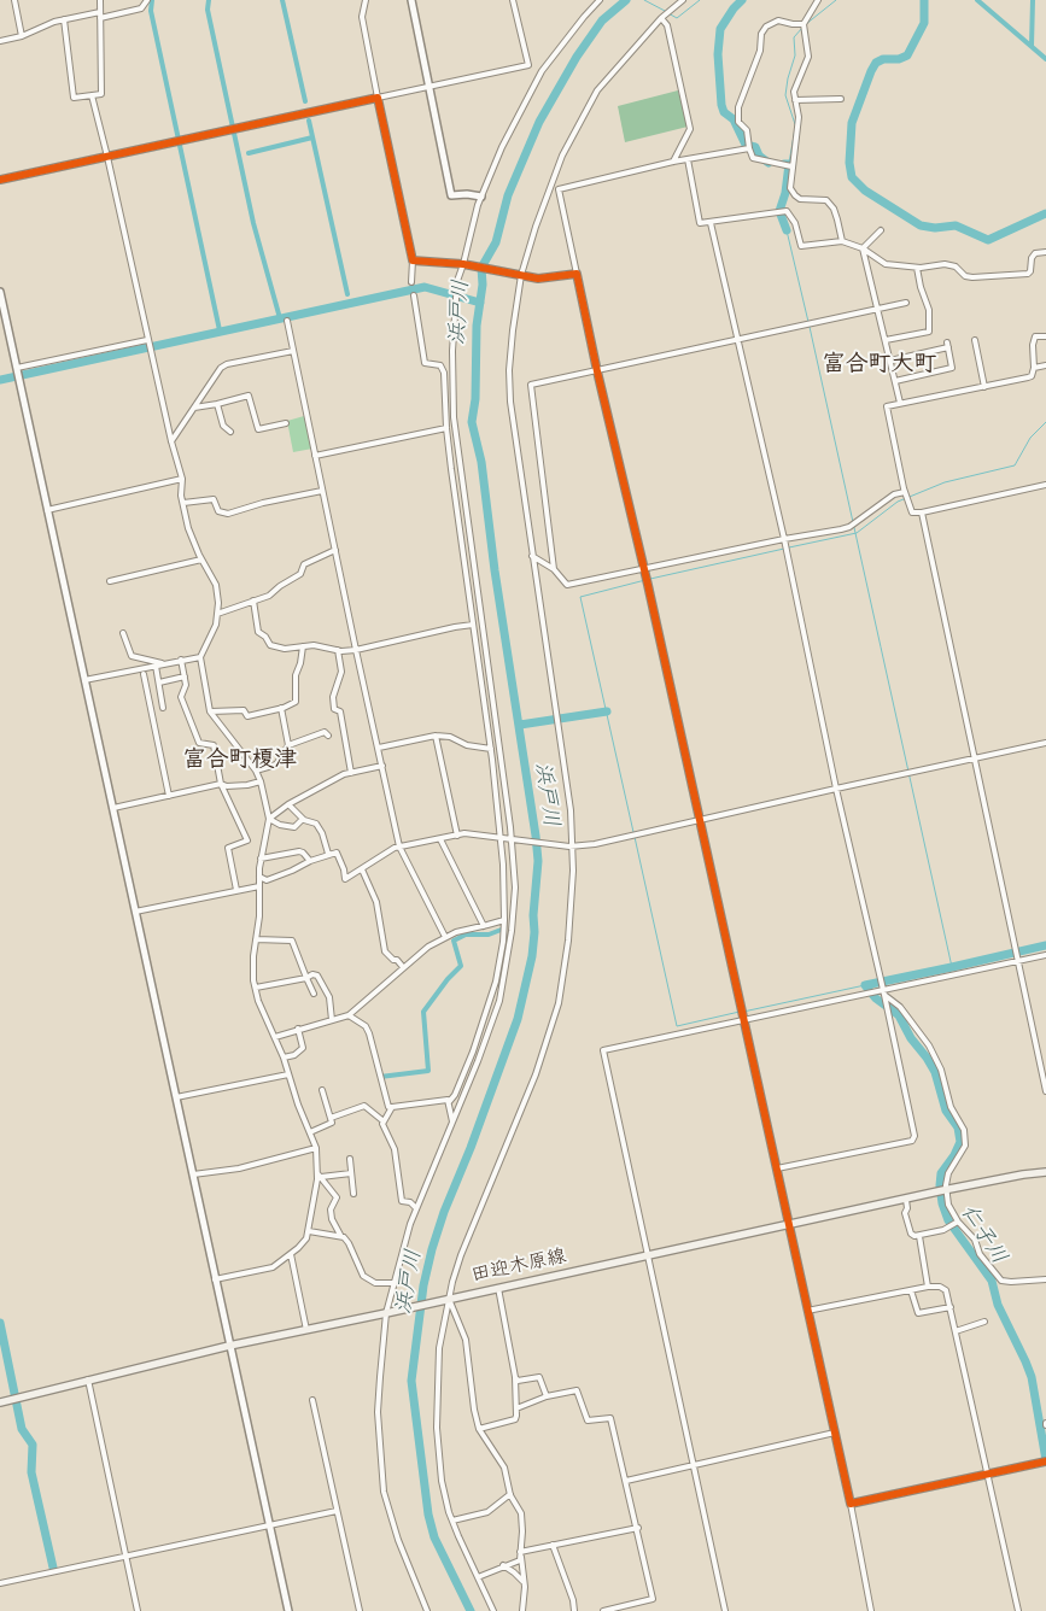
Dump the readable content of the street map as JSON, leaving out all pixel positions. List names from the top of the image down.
{
  "streets": {
    "main road": ["田迎木原線"]
  },
  "districts": ["富合町大町", "富合町榎津"],
  "water": ["浜戸川", "仁子川"]
}
